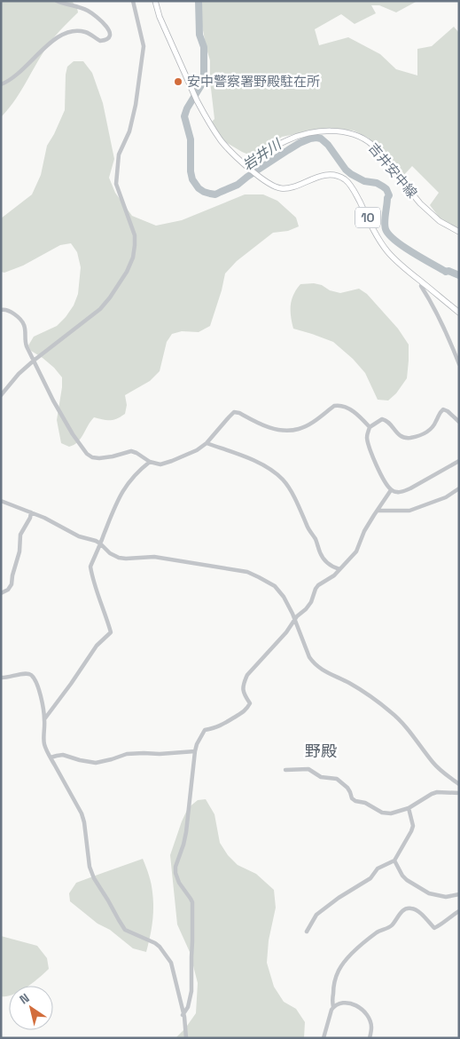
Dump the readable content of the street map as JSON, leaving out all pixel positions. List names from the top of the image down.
{
  "streets": {
    "main road": ["吉井安中線", "10"]
  },
  "crossings": [
    ["吉井安中線", "10"]
  ],
  "districts": ["野殿"],
  "water": ["岩井川"],
  "places": ["安中警察署野殿駐在所"],
  "north": "top left"
}
